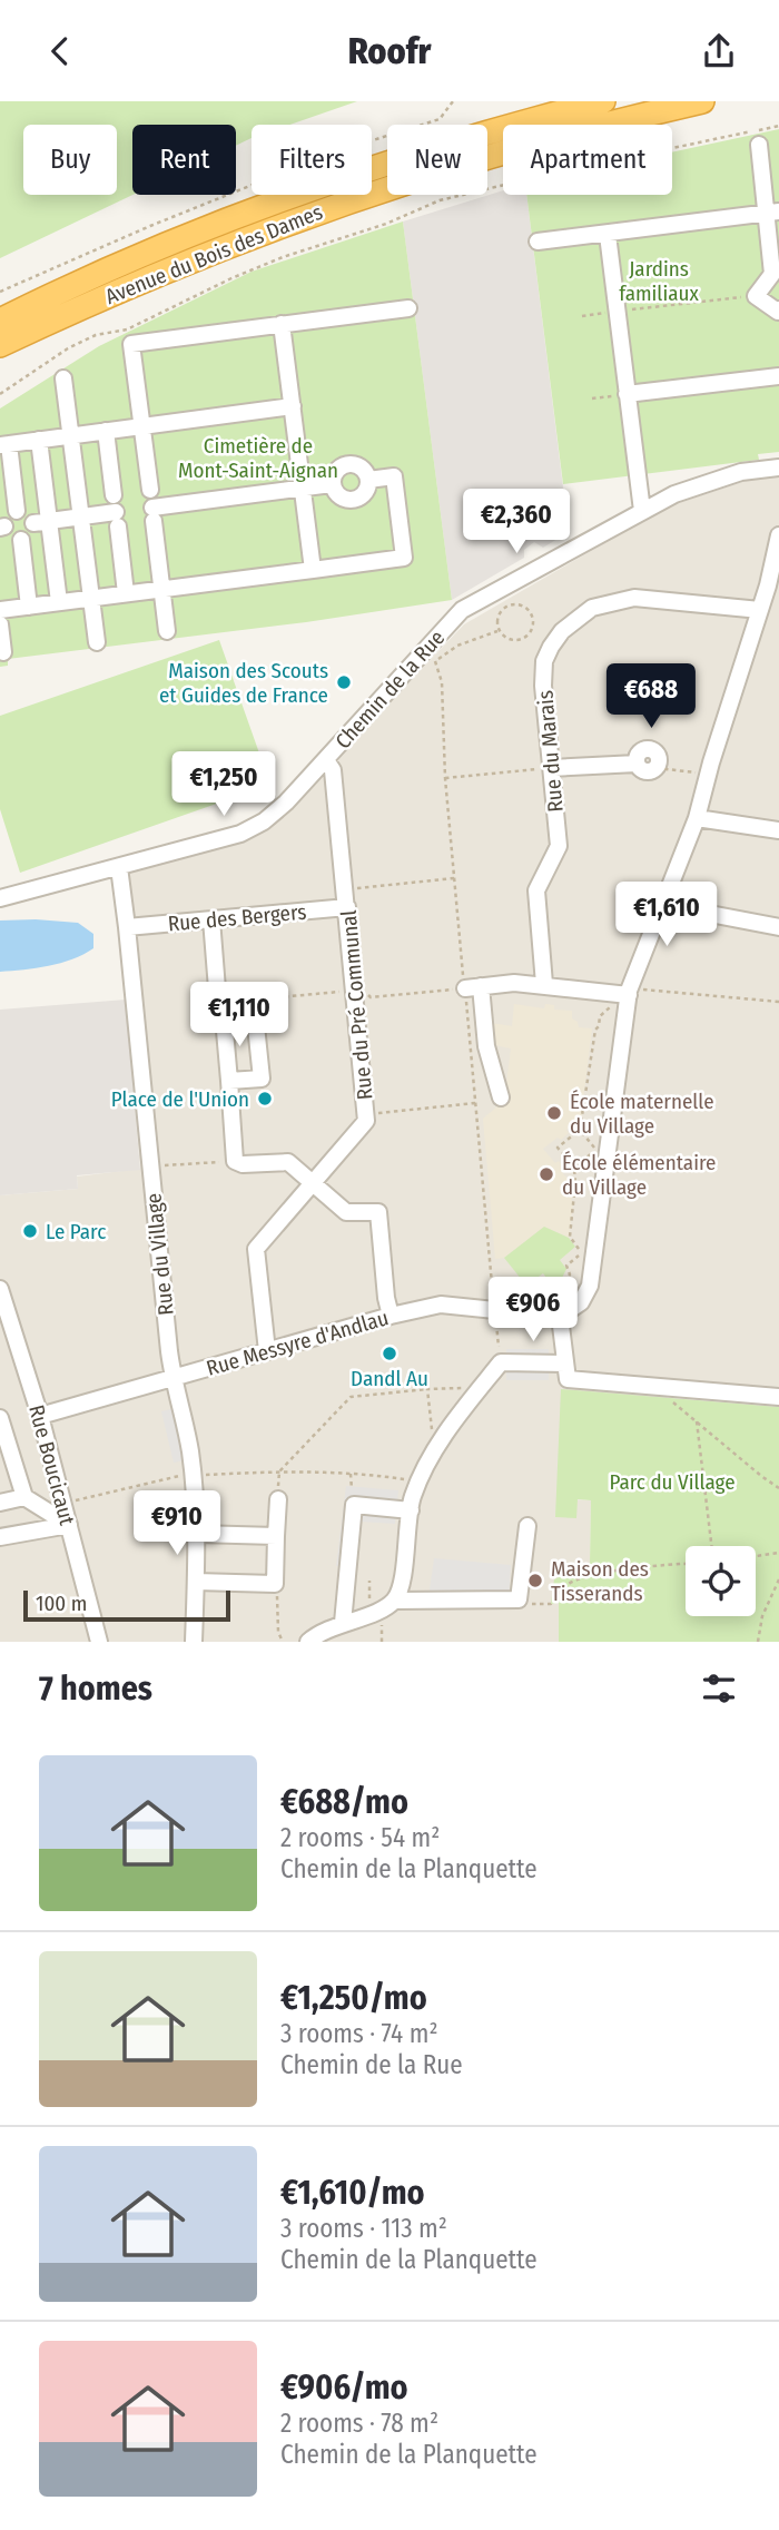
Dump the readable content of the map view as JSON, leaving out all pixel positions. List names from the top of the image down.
{
  "streets": {
    "highway": ["Avenue du Bois des Dames"],
    "street": [
      "Chemin de la Rue",
      "Rue du Marais",
      "Rue des Bergers",
      "Rue du Pré Communal",
      "Rue du Village",
      "Rue Messyre d'Andlau",
      "Rue Boucicaut"
    ]
  },
  "crossings": [
    ["Chemin de la Rue", "Rue du Pré Communal"],
    ["Chemin de la Rue", "Rue du Village"],
    ["Rue des Bergers", "Rue du Pré Communal"],
    ["Rue des Bergers", "Rue du Village"],
    ["Rue du Pré Communal", "Rue Messyre d'Andlau"],
    ["Rue du Village", "Rue Messyre d'Andlau"],
    ["Rue Messyre d'Andlau", "Rue Boucicaut"]
  ],
  "parks": ["Jardins familiaux", "Cimetière de Mont-Saint-Aignan", "Parc du Village"],
  "places": [
    "Maison des Scouts et Guides de France",
    "Place de l'Union",
    "École maternelle du Village",
    "École élémentaire du Village",
    "Le Parc",
    "Dandl Au",
    "Maison des Tisserands"
  ],
  "scale_bar": "100 m",
  "page": {
    "header": "Roofr",
    "chip": [
      "Buy",
      "Rent",
      "Filters",
      "New",
      "Apartment"
    ],
    "price": [
      "€2,360",
      "€688",
      "€1,250",
      "€1,610",
      "€1,110",
      "€906",
      "€910"
    ],
    "scale": "100 m",
    "heading": "7 homes",
    "list": [
      {
        "name": "€688/mo",
        "note": "2 rooms · 54 m² · Chemin de la Planquette"
      },
      {
        "name": "€1,250/mo",
        "note": "3 rooms · 74 m² · Chemin de la Rue"
      },
      {
        "name": "€1,610/mo",
        "note": "3 rooms · 113 m² · Chemin de la Planquette"
      },
      {
        "name": "€906/mo",
        "note": "2 rooms · 78 m² · Chemin de la Planquette"
      }
    ]
  }
}
